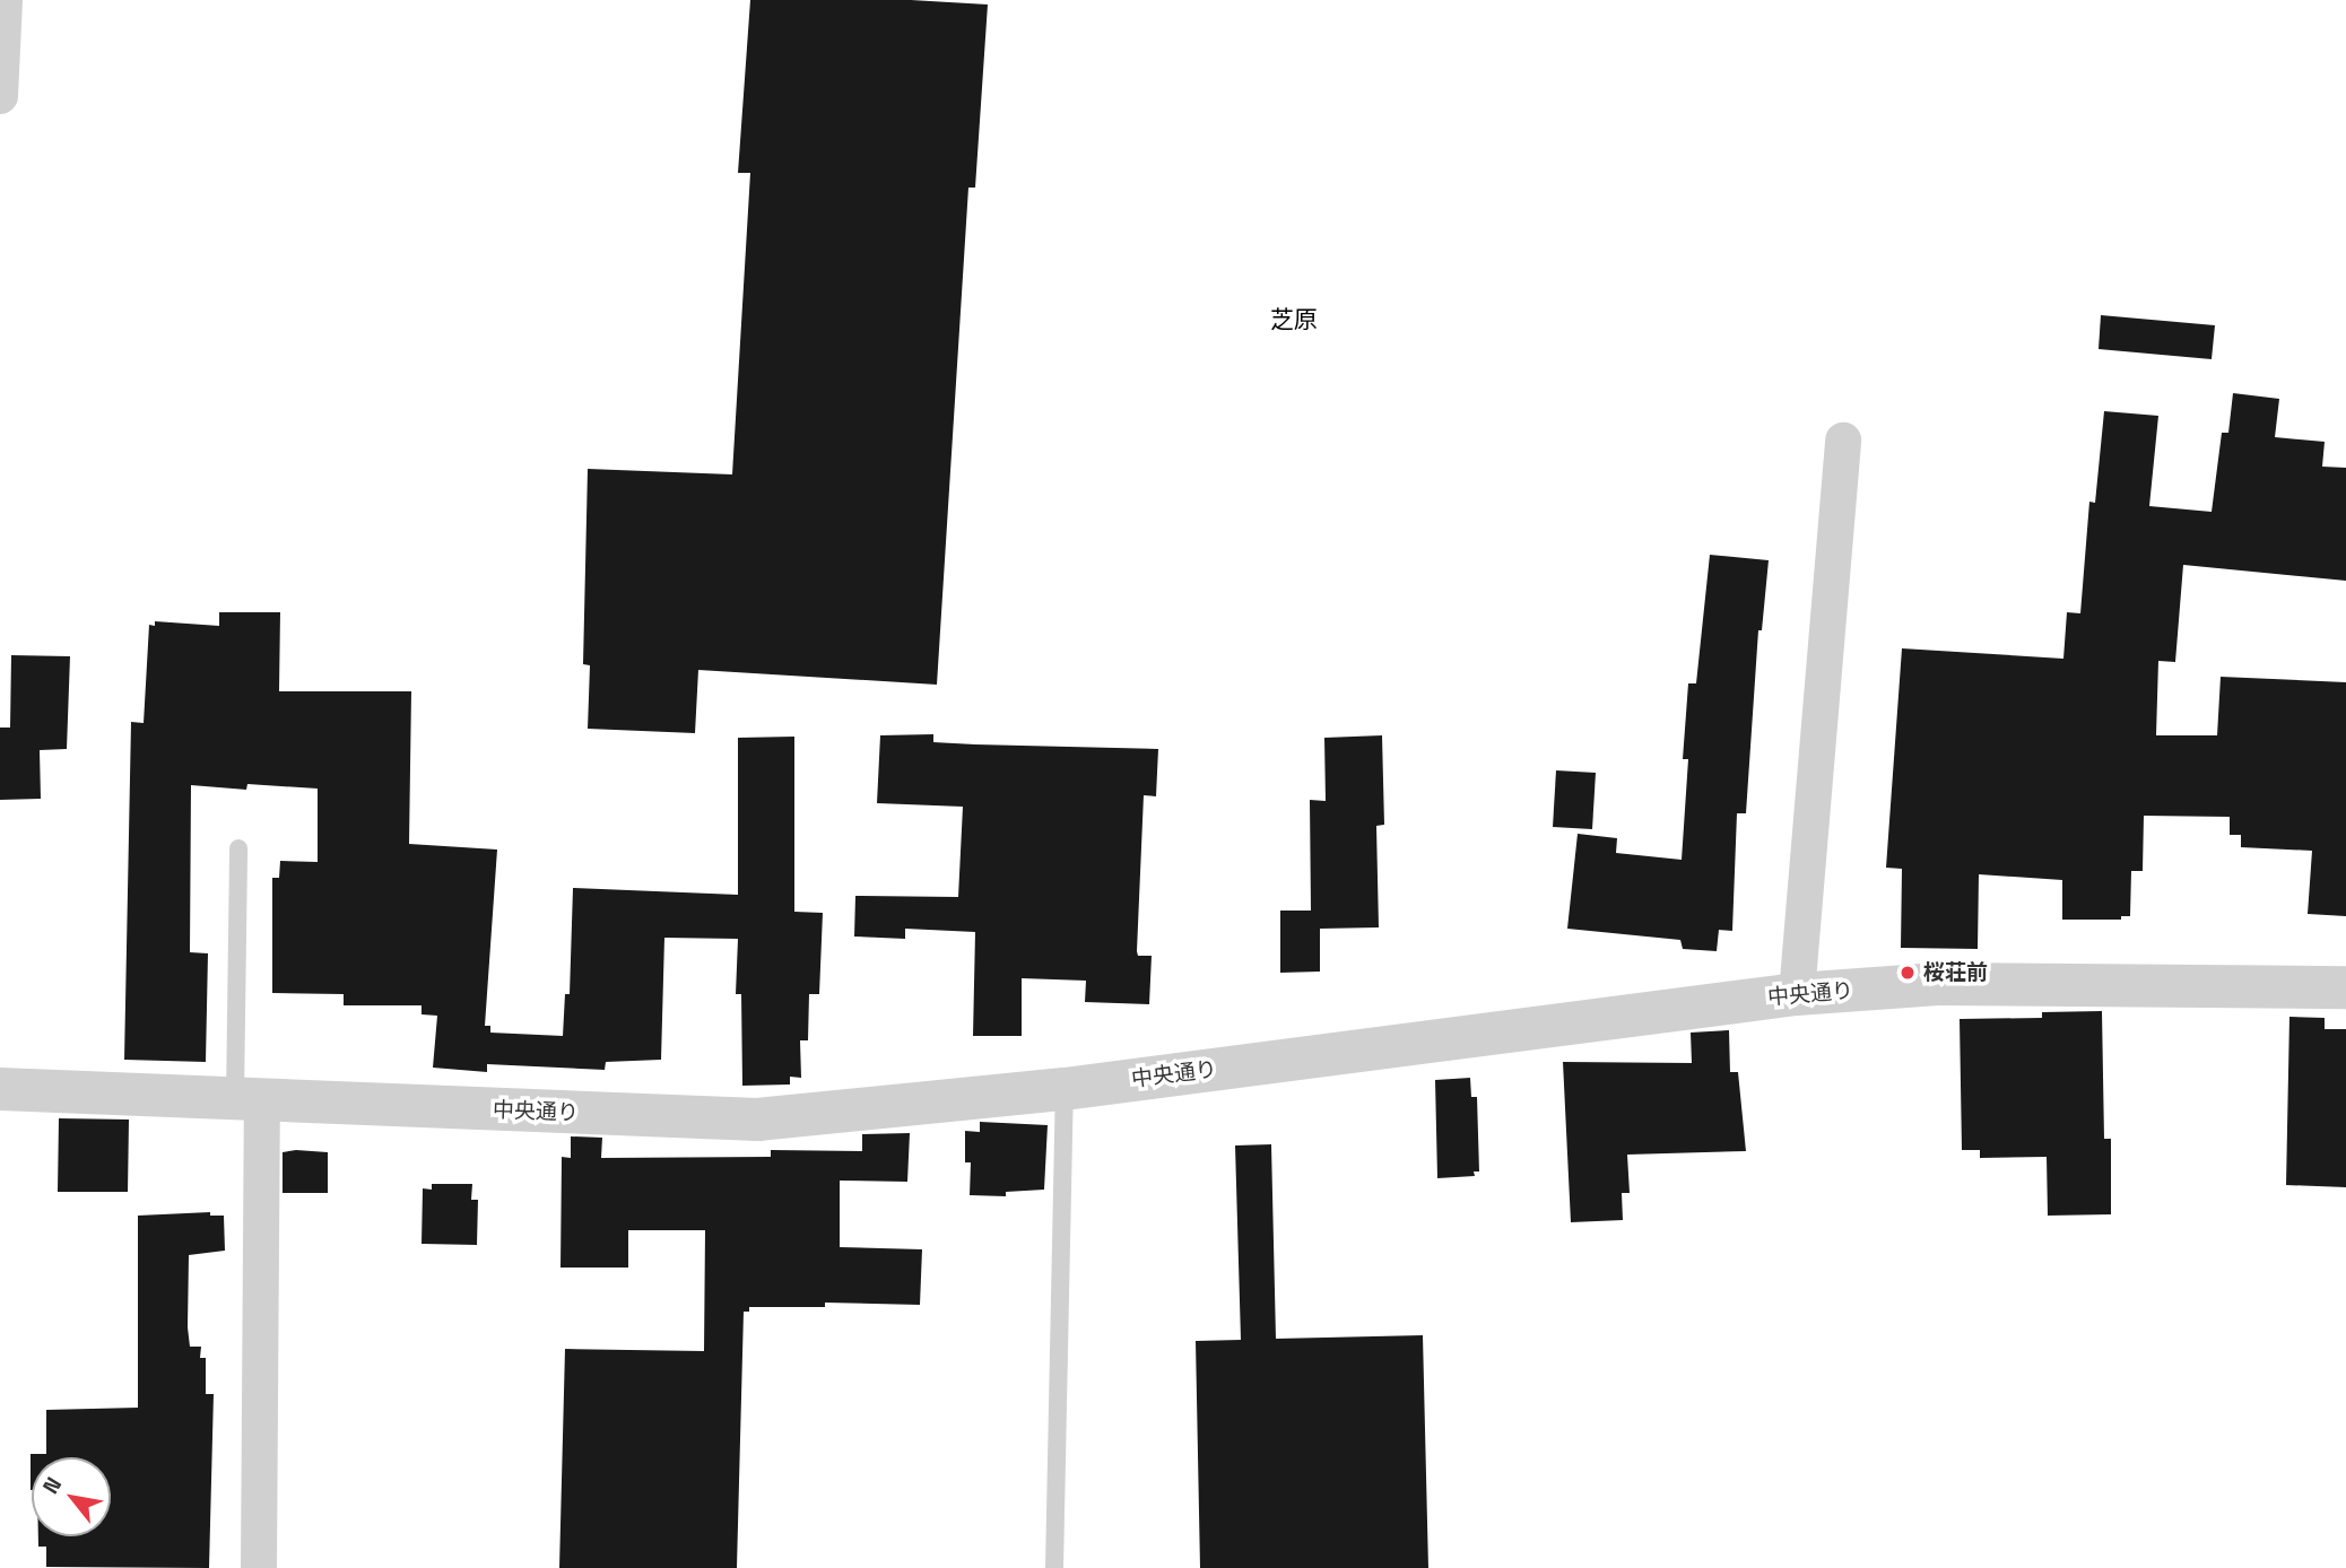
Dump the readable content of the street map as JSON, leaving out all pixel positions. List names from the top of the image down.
{
  "streets": {
    "street": ["中央通り"]
  },
  "districts": ["芝原"],
  "places": ["桜荘前"],
  "north": "top left"
}
